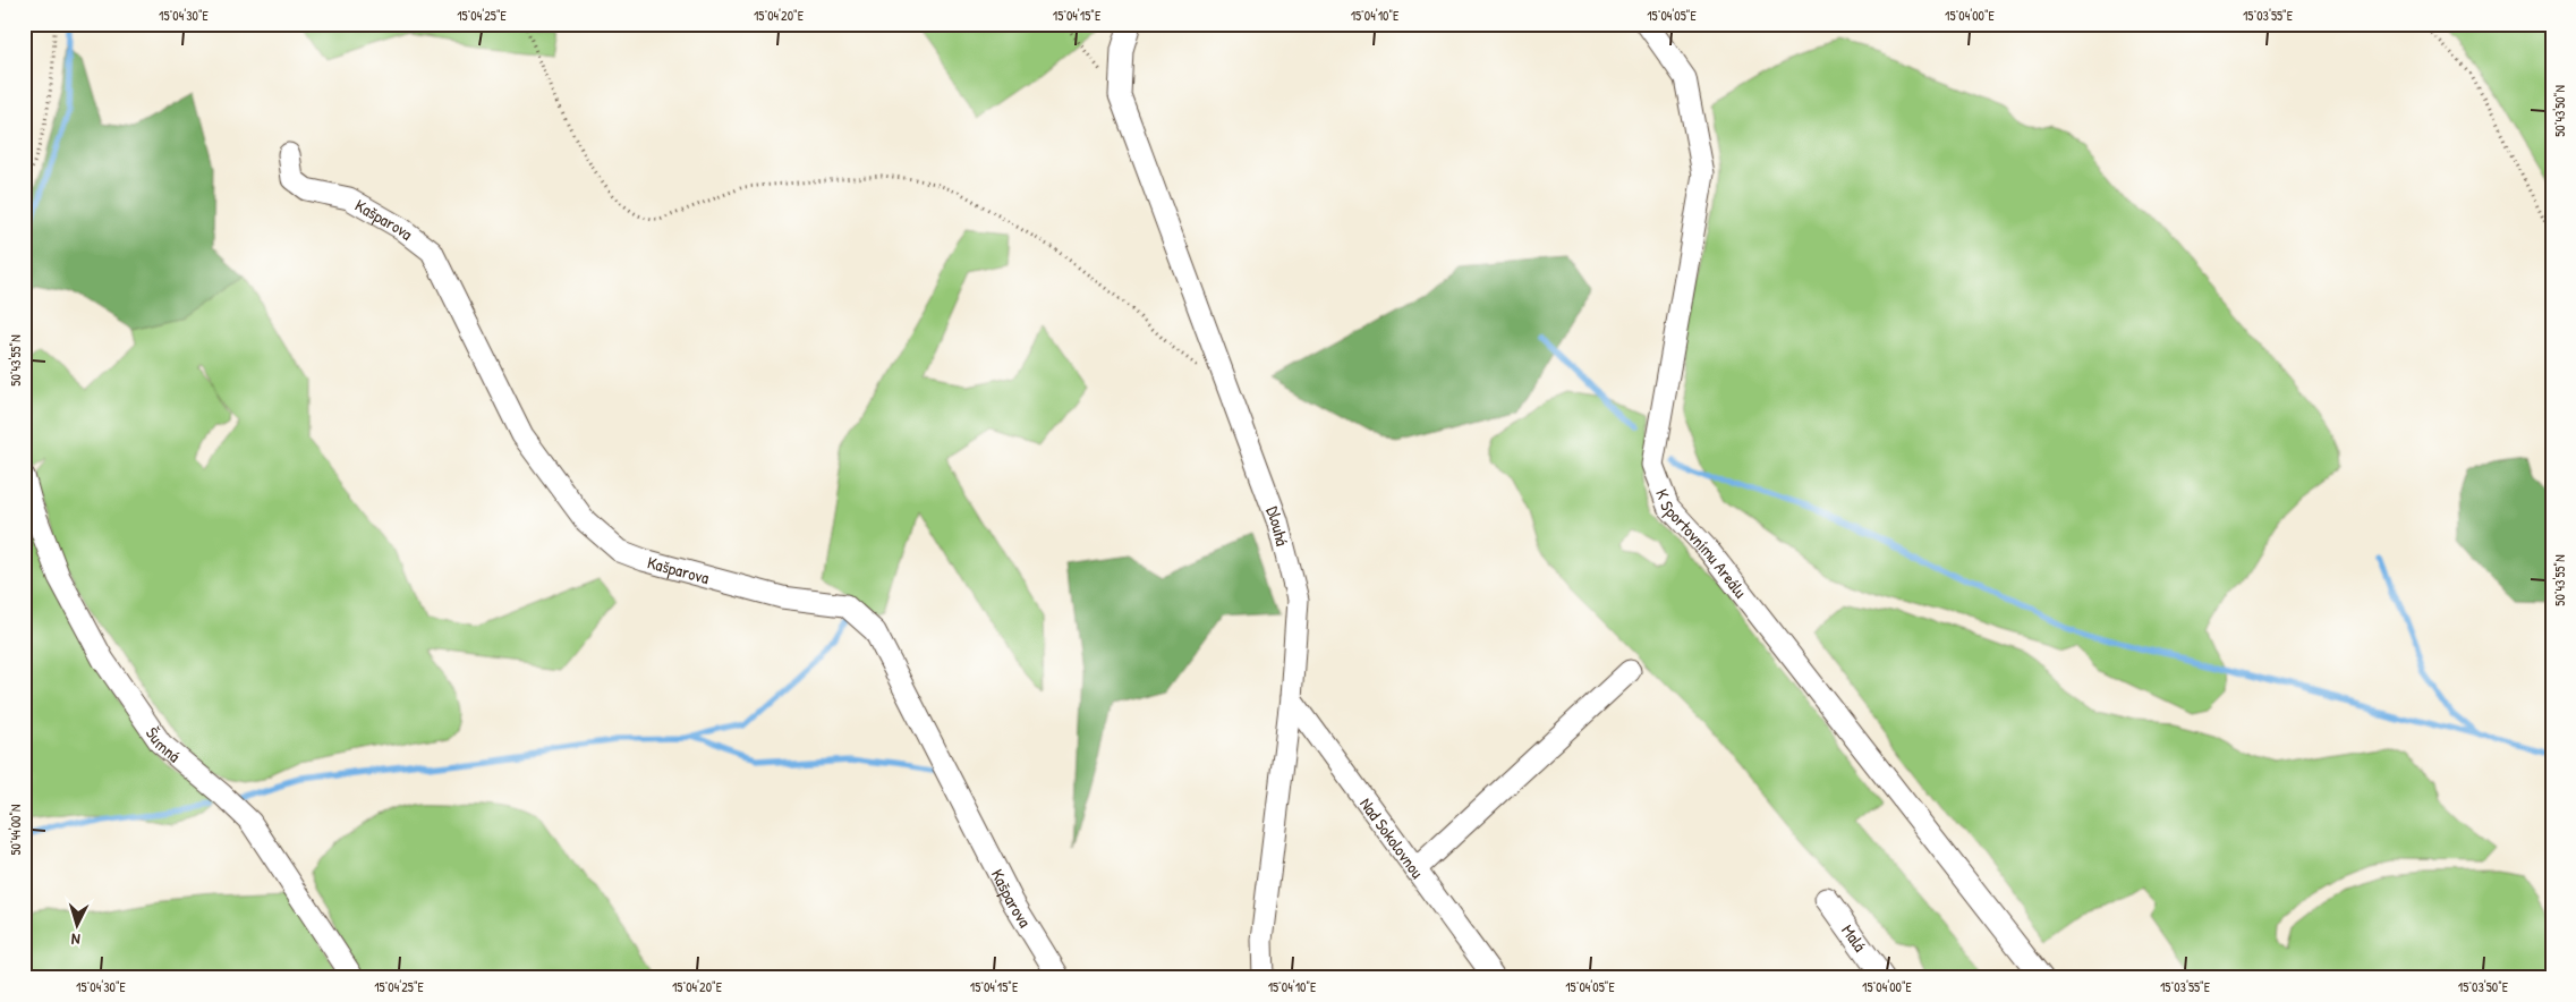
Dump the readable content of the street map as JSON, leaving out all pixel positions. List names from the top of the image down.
{
  "streets": {
    "street": [
      "Kašparova",
      "Dlouhá",
      "K Sportovnímu Areálu",
      "Šumná",
      "Nad Sokolovnou",
      "Malá"
    ]
  },
  "crossings": [
    ["Dlouhá", "Nad Sokolovnou"]
  ],
  "north": "bottom",
  "coordinates": [
    "15°04'30\"E",
    "15°04'25\"E",
    "15°04'20\"E",
    "15°04'15\"E",
    "15°04'10\"E",
    "15°04'05\"E",
    "15°04'00\"E",
    "15°03'55\"E",
    "50°43'50\"N",
    "50°43'55\"N",
    "50°44'00\"N",
    "15°03'50\"E"
  ]
}
